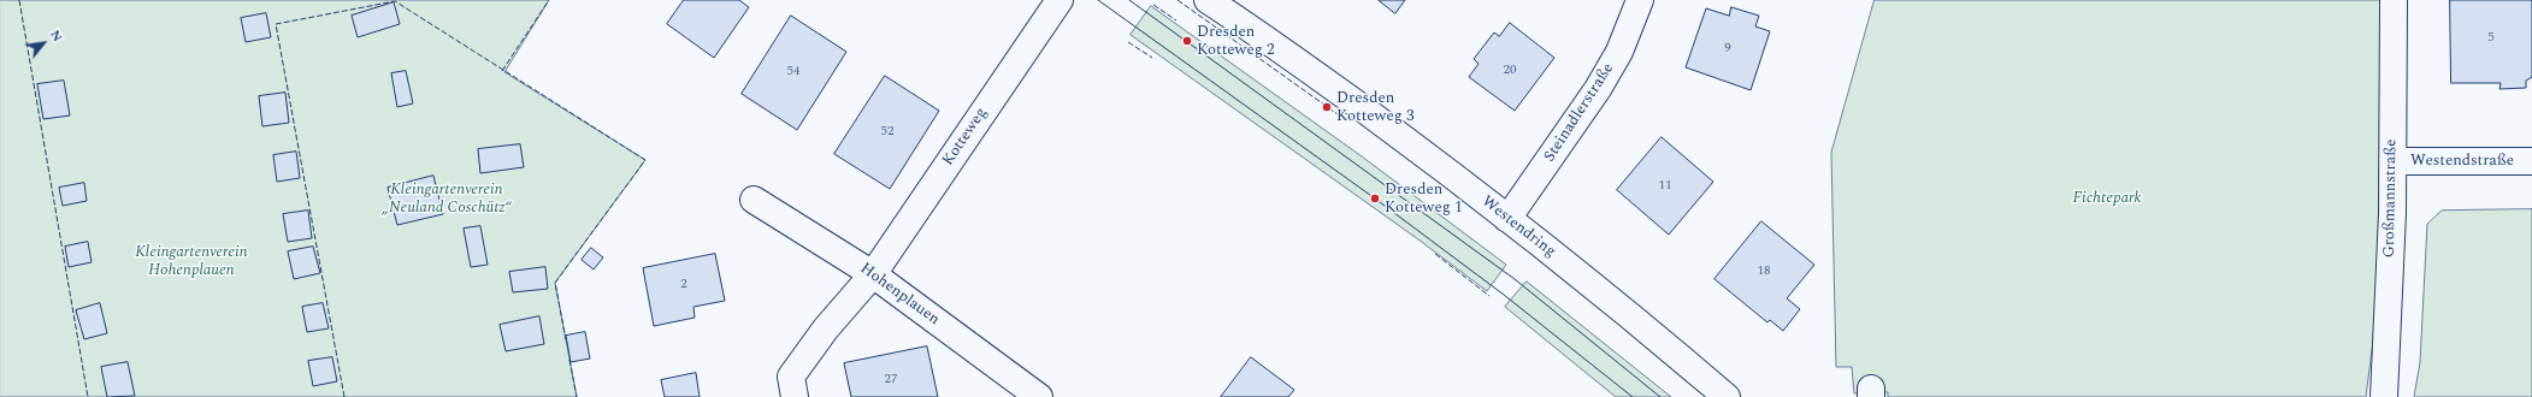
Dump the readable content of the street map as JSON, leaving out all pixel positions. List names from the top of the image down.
{
  "streets": {
    "street": [
      "Steinadlerstraße",
      "Kotteweg",
      "Westendstraße",
      "Großmannstraße",
      "Westendring",
      "Hohenplauen"
    ]
  },
  "crossings": [
    ["Steinadlerstraße", "Westendring"],
    ["Kotteweg", "Hohenplauen"],
    ["Westendstraße", "Großmannstraße"]
  ],
  "parks": ["Kleingartenverein „Neuland Coschütz“", "Fichtepark", "Kleingartenverein Hohenplauen"],
  "places": ["Dresden Kotteweg 2", "Dresden Kotteweg 3", "Dresden Kotteweg 1"],
  "house_numbers": [
    "5",
    "9",
    "20",
    "54",
    "52",
    "11",
    "18",
    "2",
    "27"
  ],
  "north": "top right"
}
